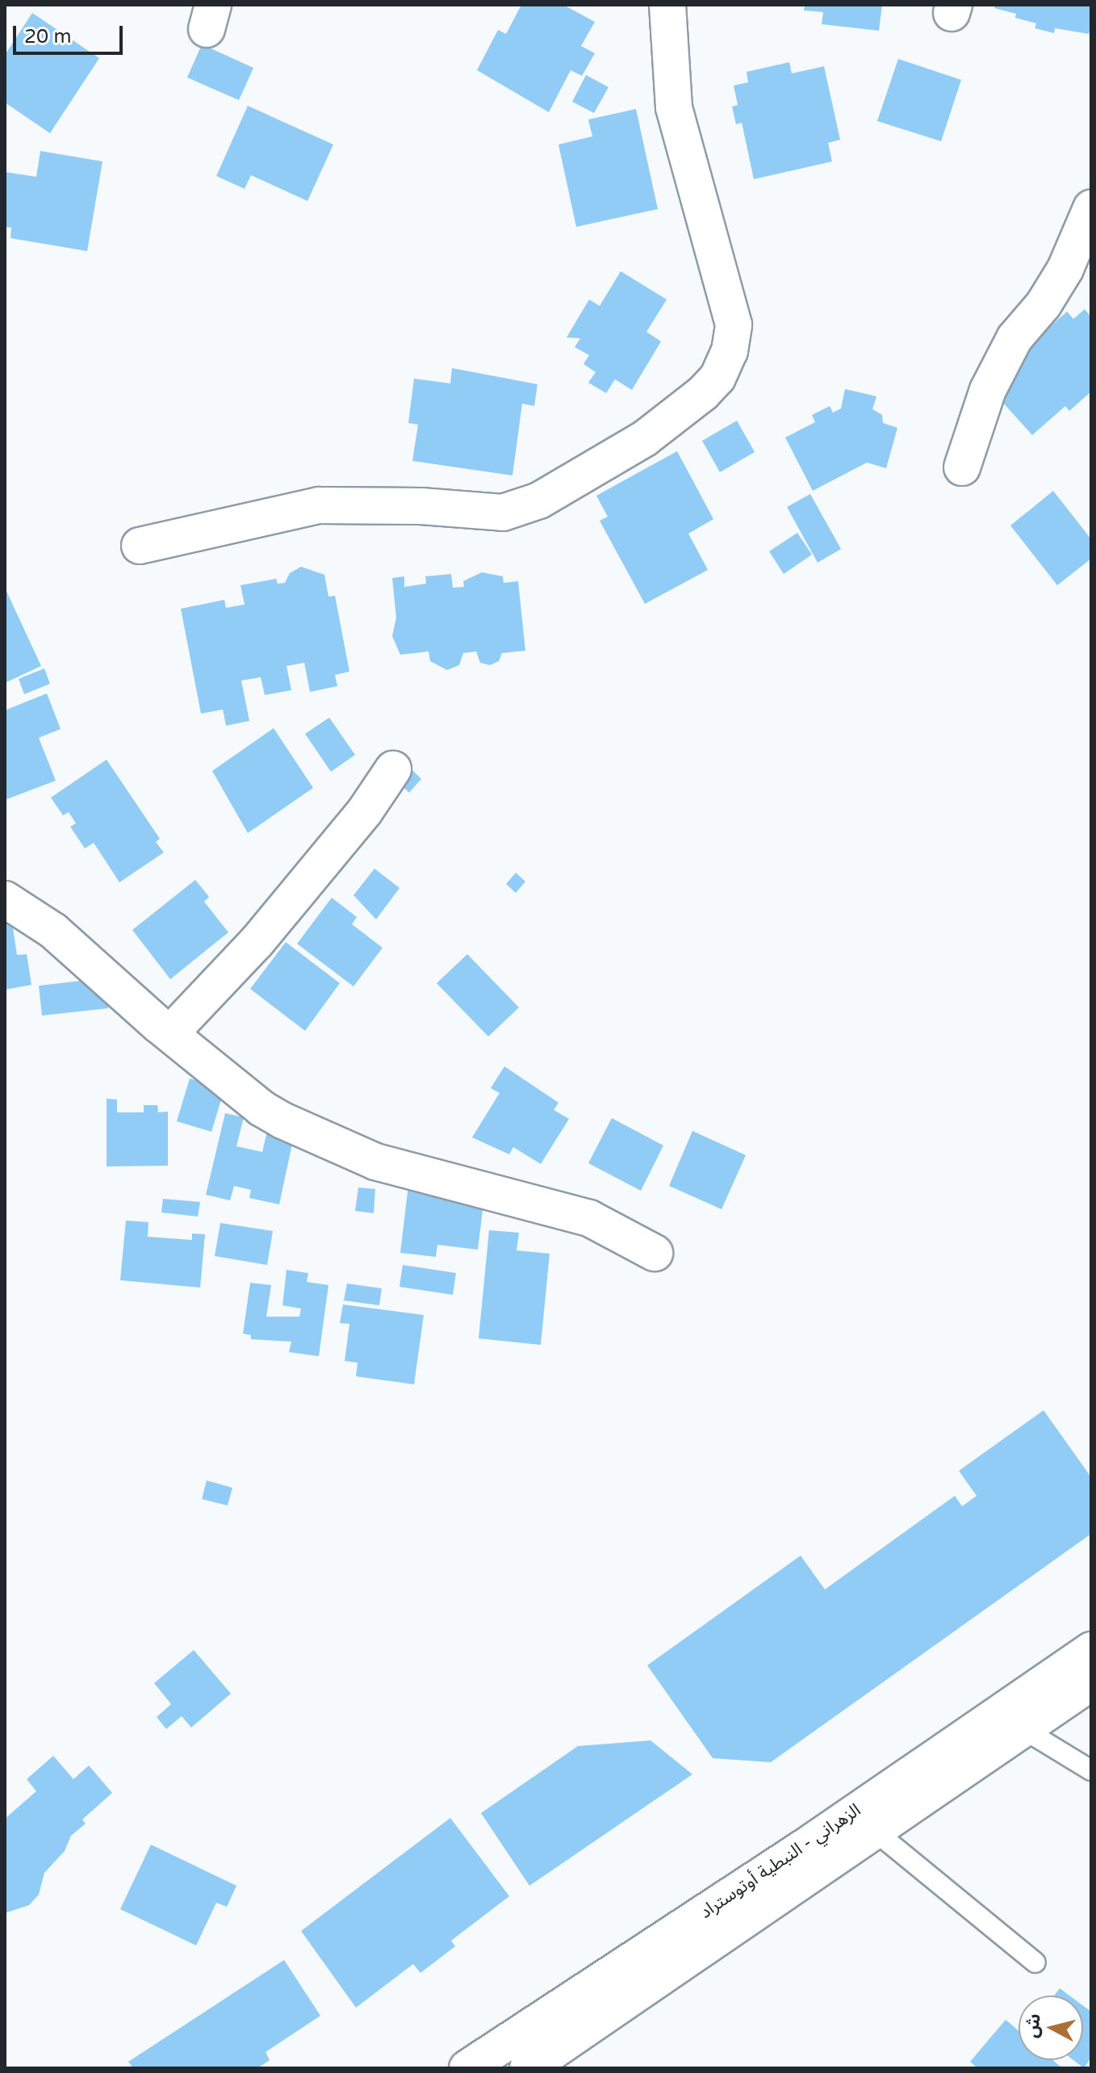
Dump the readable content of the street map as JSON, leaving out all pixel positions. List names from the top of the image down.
{
  "streets": {
    "main road": ["الزهراني - النبطية أوتوستراد"]
  },
  "scale_bar": "20 m",
  "north": "left"
}
